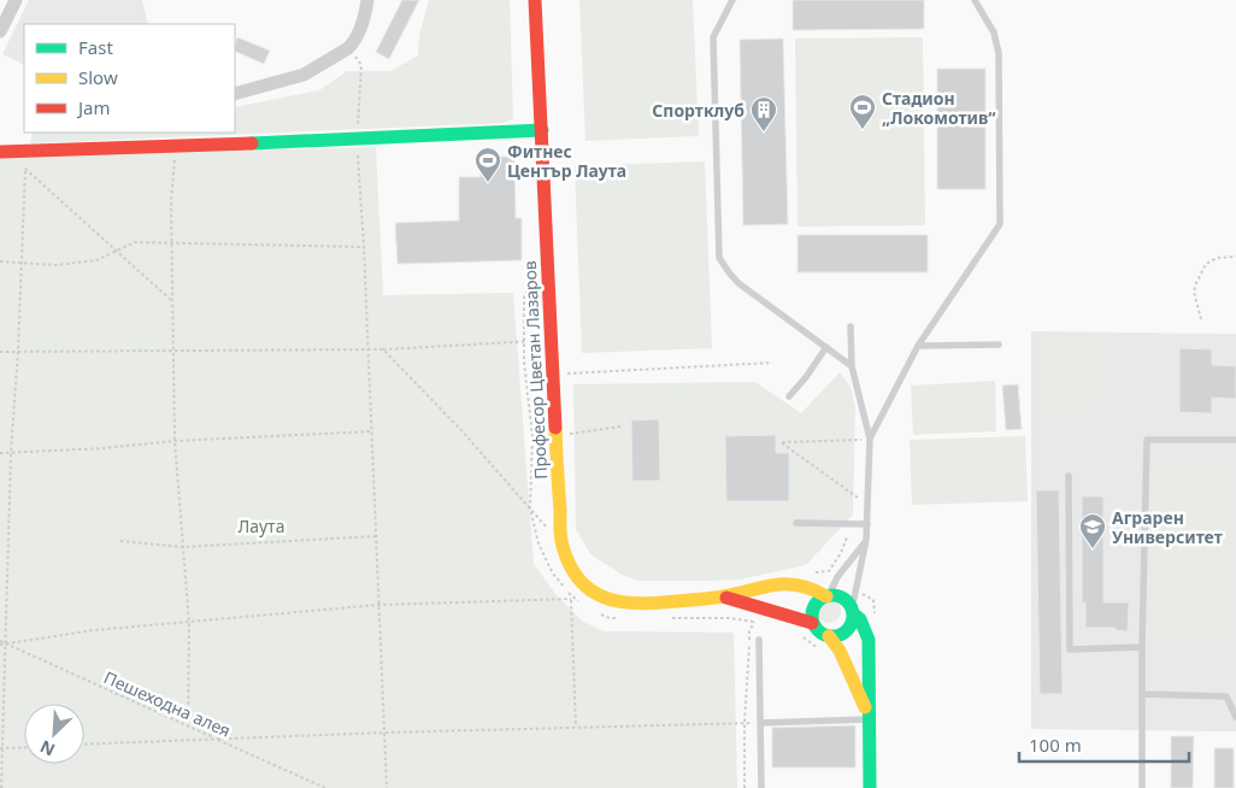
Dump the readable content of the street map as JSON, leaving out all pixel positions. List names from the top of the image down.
{
  "streets": {
    "street": ["Професор Цветан Лазаров"],
    "path": ["Пешеходна алея"]
  },
  "parks": ["Лаута"],
  "places": {
    "sports": ["Стадион „Локомотив“", "Фитнес Център Лаута"],
    "building": ["Спортклуб"],
    "school or university": ["Аграрен Университет"]
  },
  "legend": ["Fast", "Slow", "Jam"],
  "scale_bar": "100 m",
  "north": "bottom left"
}
